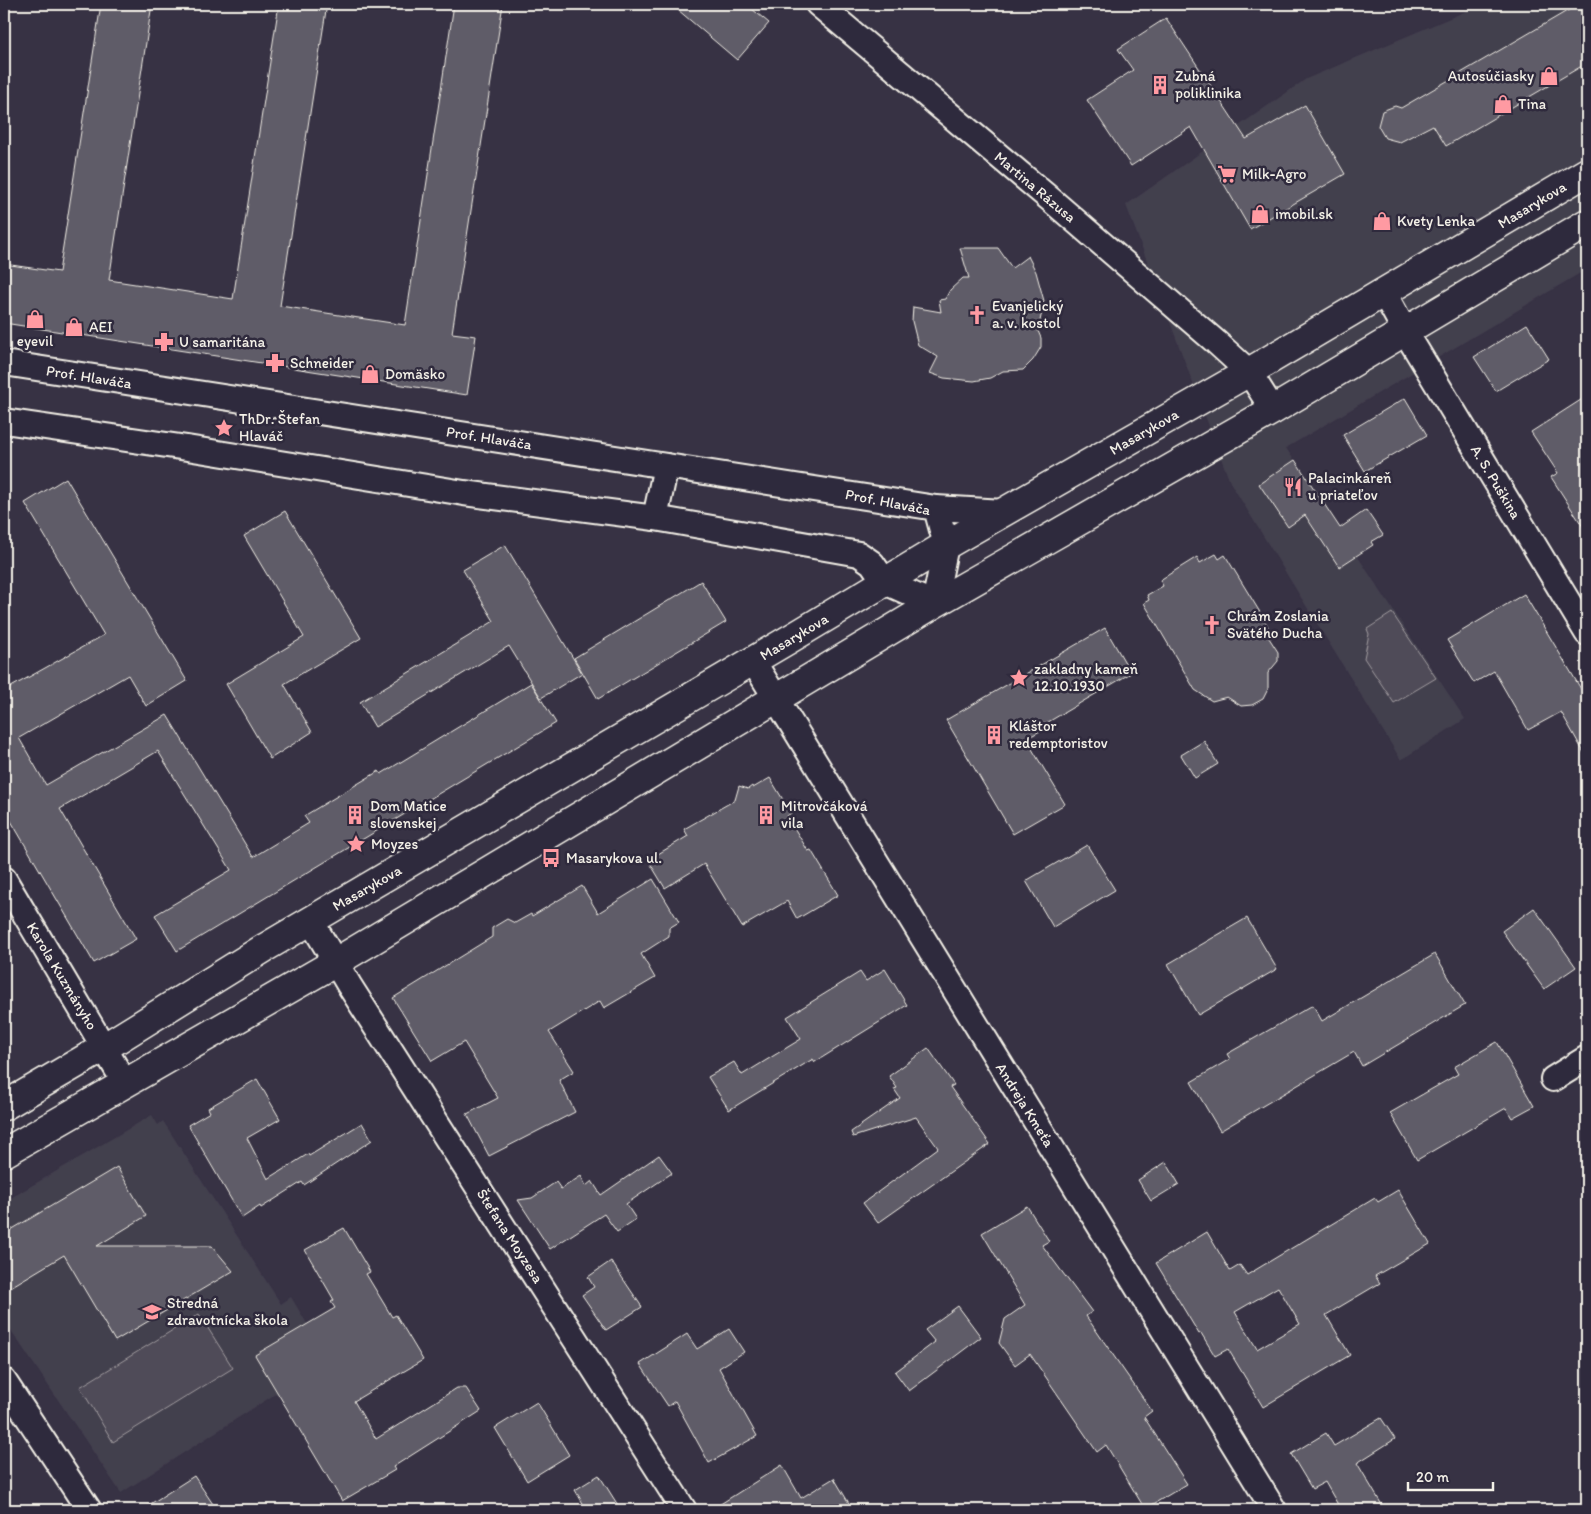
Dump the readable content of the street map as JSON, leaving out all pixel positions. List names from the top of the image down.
{
  "streets": {
    "main road": ["Masarykova"],
    "street": [
      "Martina Rázusa",
      "Prof. Hlaváča",
      "A. S. Puškina",
      "Karola Kuzmányho",
      "Andreja Kmeťa",
      "Štefana Moyzesa"
    ]
  },
  "crossings": [
    ["Martina Rázusa", "Masarykova"],
    ["Masarykova", "Prof. Hlaváča"],
    ["Masarykova", "A. S. Puškina"],
    ["Masarykova", "Karola Kuzmányho"],
    ["Masarykova", "Andreja Kmeťa"],
    ["Masarykova", "Štefana Moyzesa"]
  ],
  "places": {
    "shop": [
      "Autosúčiasky",
      "Tina",
      "imobil.sk",
      "Kvety Lenka",
      "eyevil",
      "AEI",
      "Domäsko"
    ],
    "building": [
      "Zubná poliklinika",
      "Kláštor redemptoristov",
      "Dom Matice slovenskej",
      "Mitrovčáková vila"
    ],
    "supermarket": ["Milk-Agro"],
    "church": ["Evanjelický a. v. kostol", "Chrám Zoslania Svätého Ducha"],
    "pharmacy": ["U samaritána", "Schneider"],
    "place": ["ThDr. Štefan Hlaváč", "zakladny kameň 12.10.1930", "Moyzes"],
    "restaurant": ["Palacinkáreň u priateľov"],
    "bus stop": ["Masarykova ul."],
    "school or university": ["Stredná zdravotnícka škola"]
  },
  "scale_bar": "20 m"
}
